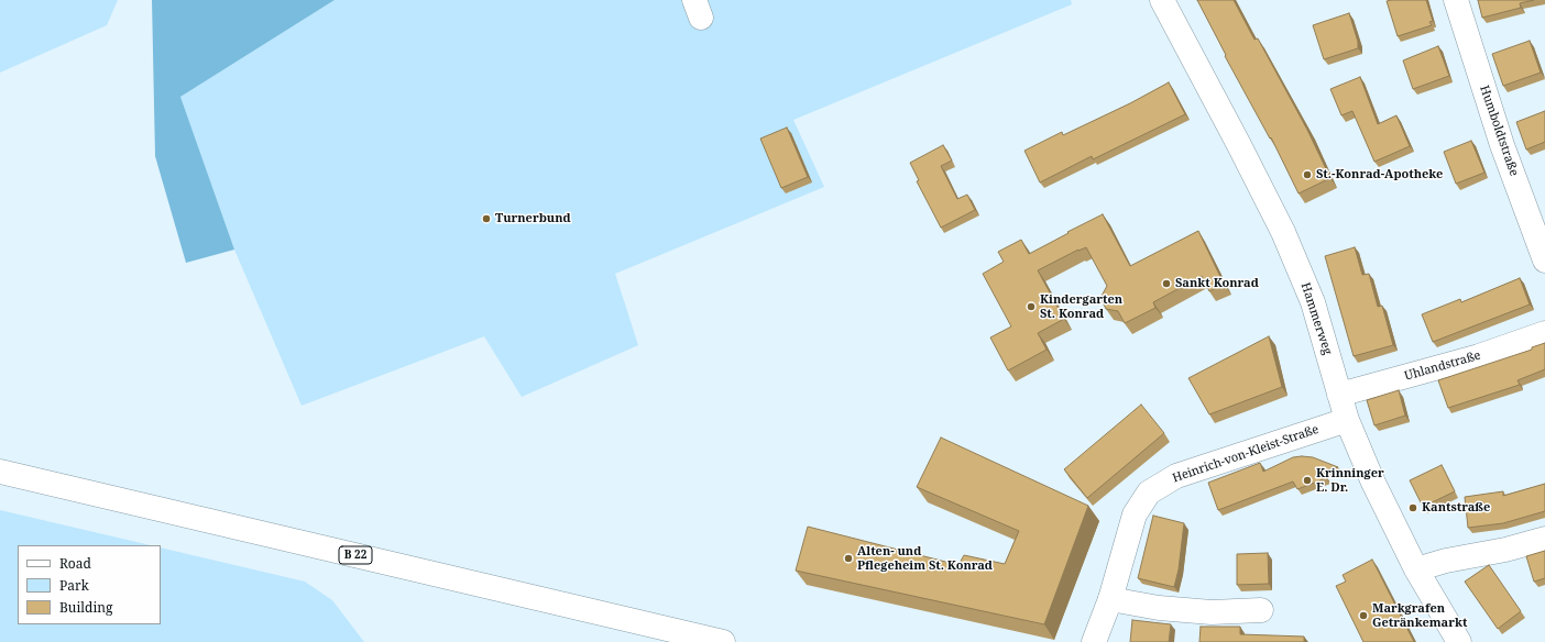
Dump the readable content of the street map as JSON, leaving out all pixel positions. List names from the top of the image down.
{
  "streets": {
    "street": [
      "Humboldtstraße",
      "Hammerweg",
      "Uhlandstraße",
      "Heinrich-von-Kleist-Straße",
      "B 22"
    ]
  },
  "crossings": [
    ["Hammerweg", "Uhlandstraße"],
    ["Hammerweg", "Heinrich-von-Kleist-Straße"]
  ],
  "places": [
    "St.-Konrad-Apotheke",
    "Turnerbund",
    "Sankt Konrad",
    "Kindergarten St. Konrad",
    "Krinninger E. Dr.",
    "Kantstraße",
    "Alten- und Pflegeheim St. Konrad",
    "Markgrafen Getränkemarkt"
  ],
  "legend": ["Road", "Park", "Building"]
}
